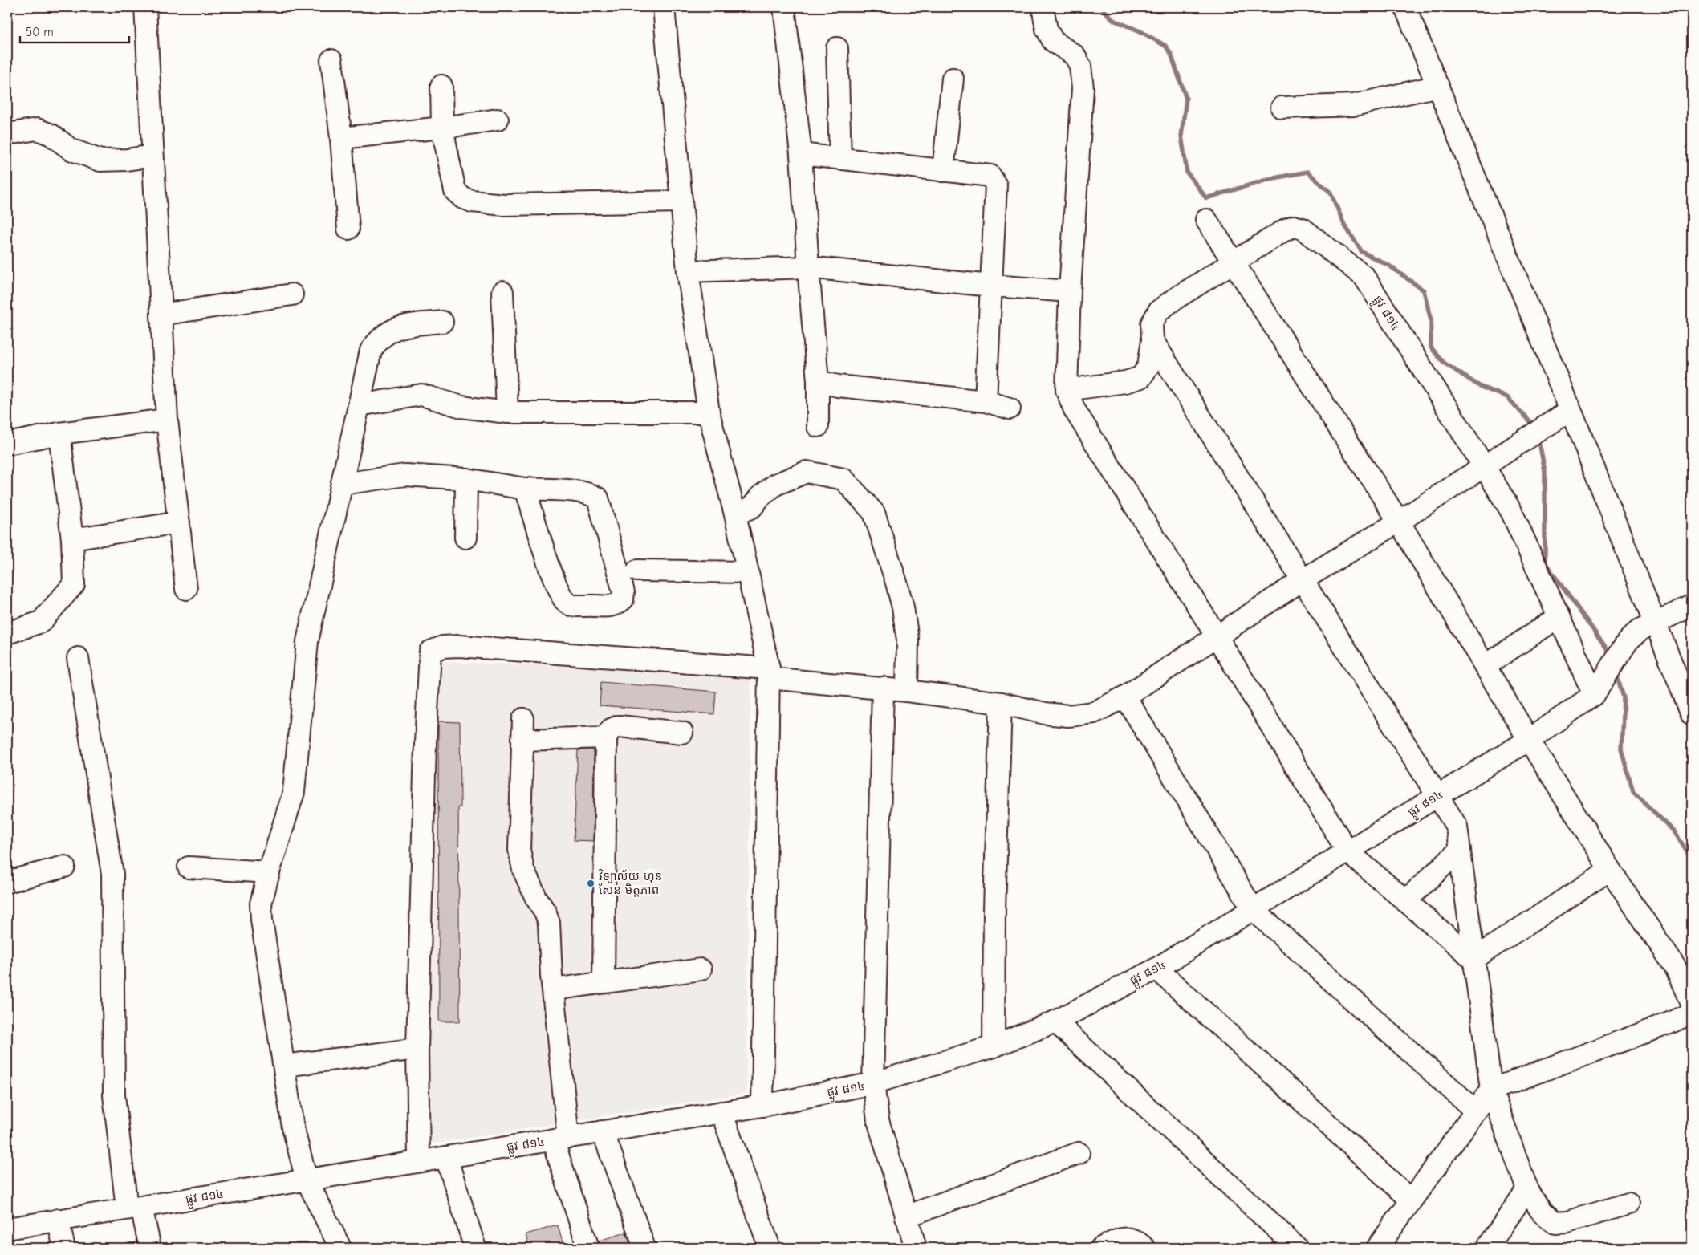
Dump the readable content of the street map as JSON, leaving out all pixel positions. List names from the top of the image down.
{
  "streets": {
    "street": ["ផ្លូវ ៨១៤"]
  },
  "places": ["វិទ្យាល័យ ហ៊ុន សែន មិត្តភាព"],
  "scale_bar": "50 m"
}
